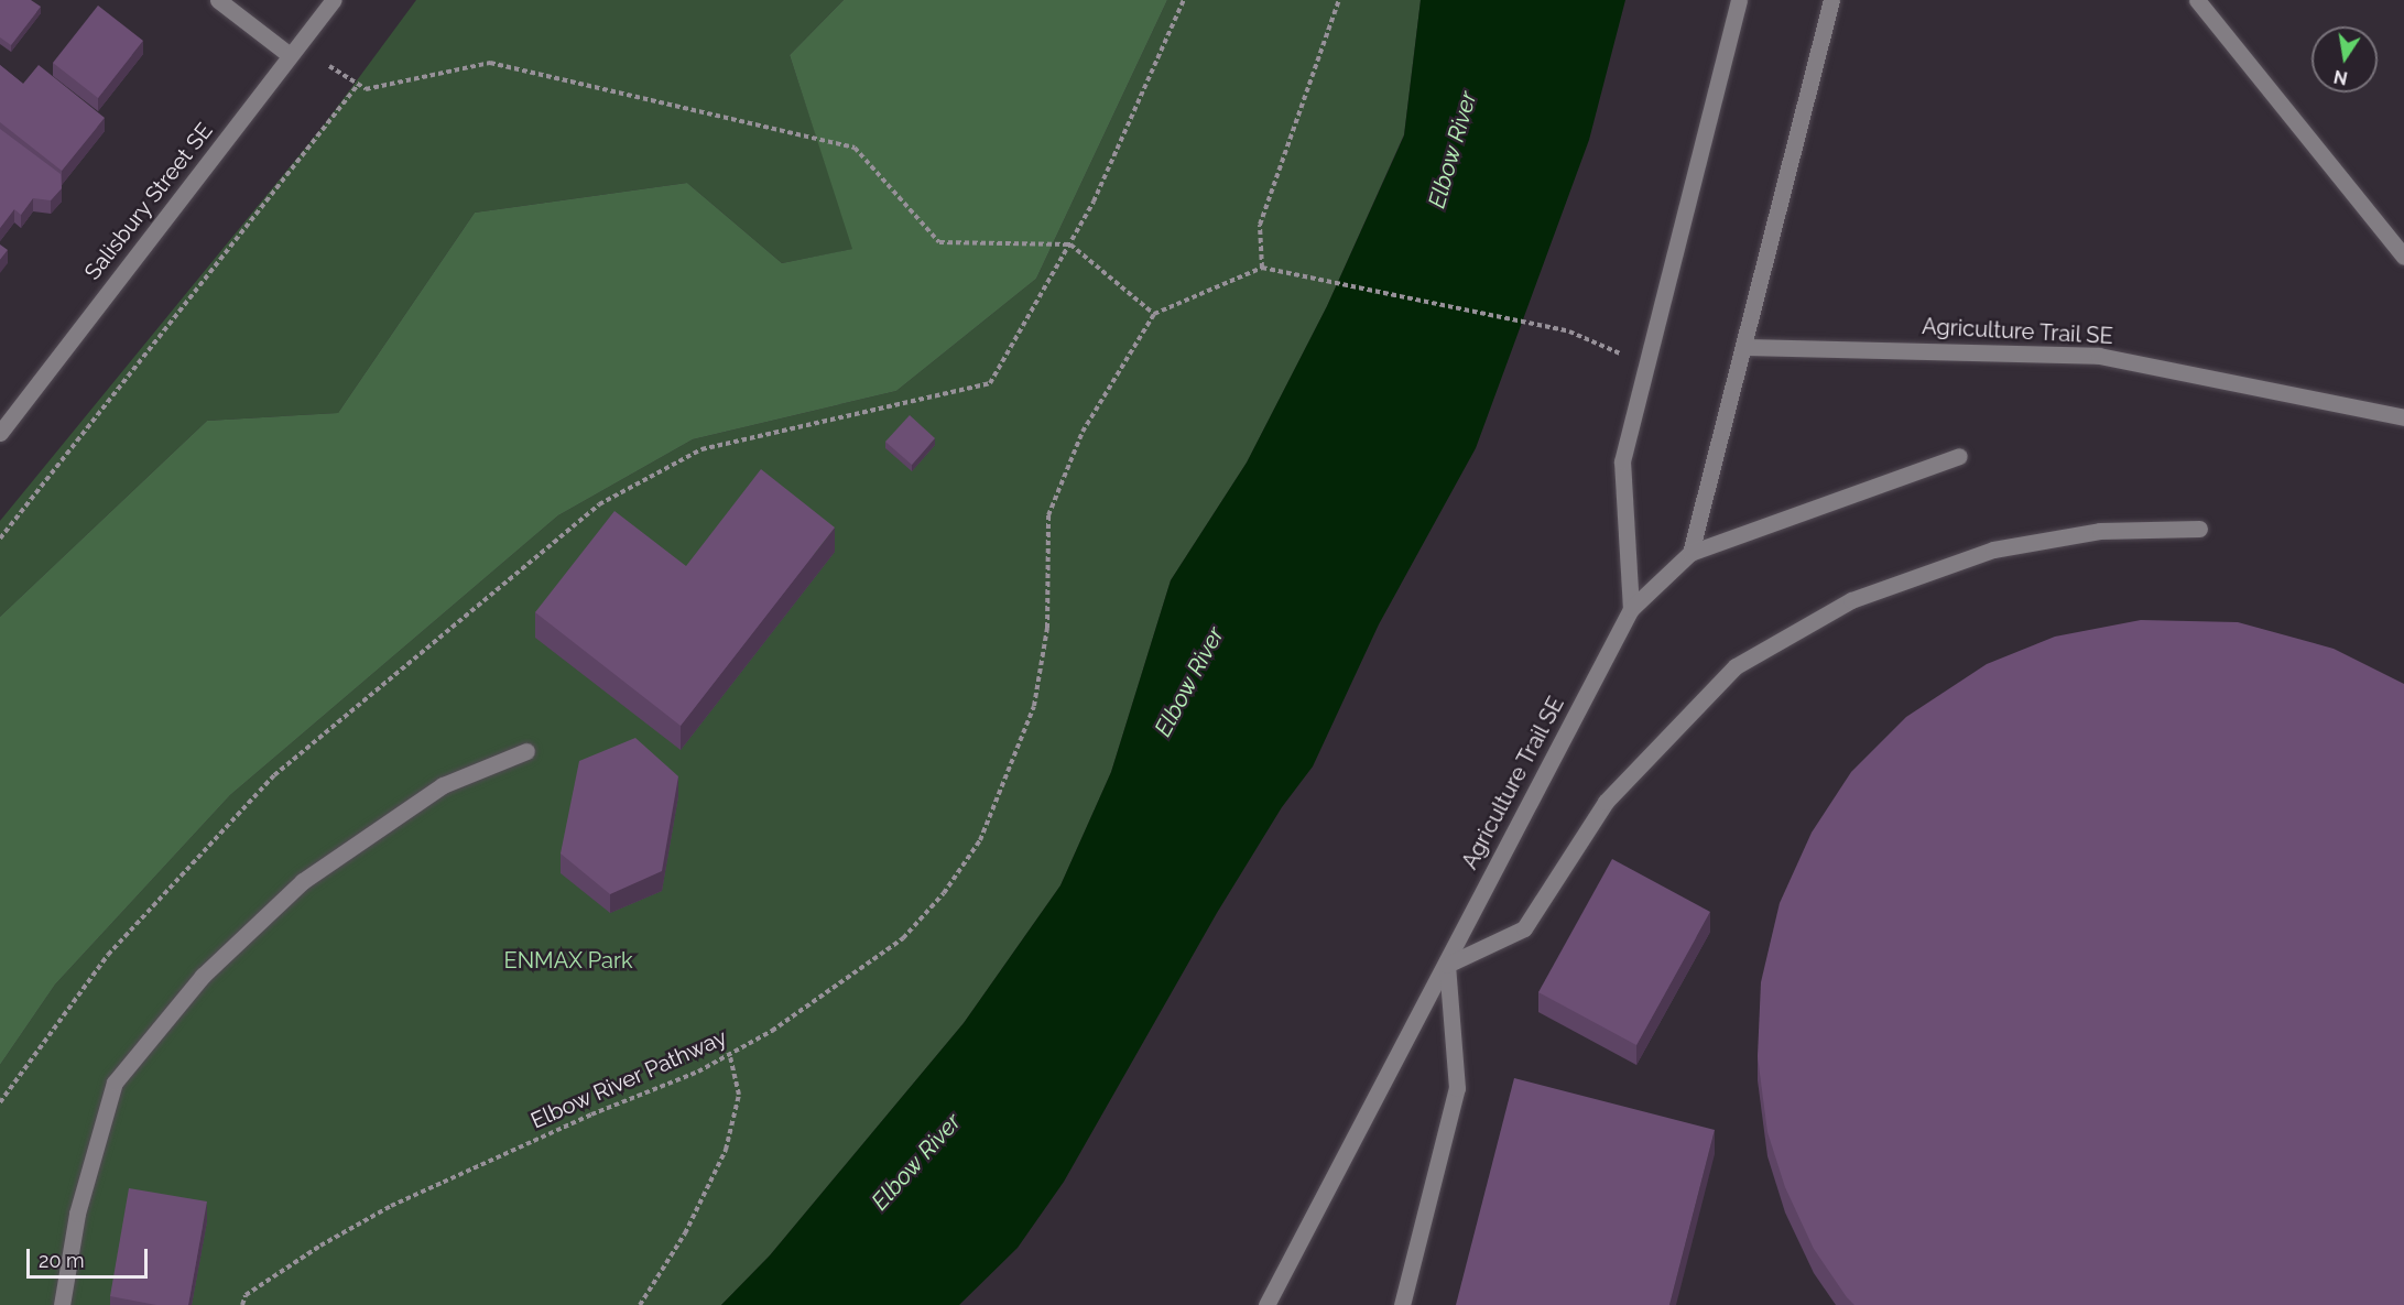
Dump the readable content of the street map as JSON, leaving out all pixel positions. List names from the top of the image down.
{
  "streets": {
    "street": ["Salisbury Street SE", "Agriculture Trail SE"],
    "path": ["Elbow River Pathway"]
  },
  "water": ["Elbow River"],
  "parks": ["ENMAX Park"],
  "scale_bar": "20 m",
  "north": "bottom"
}
